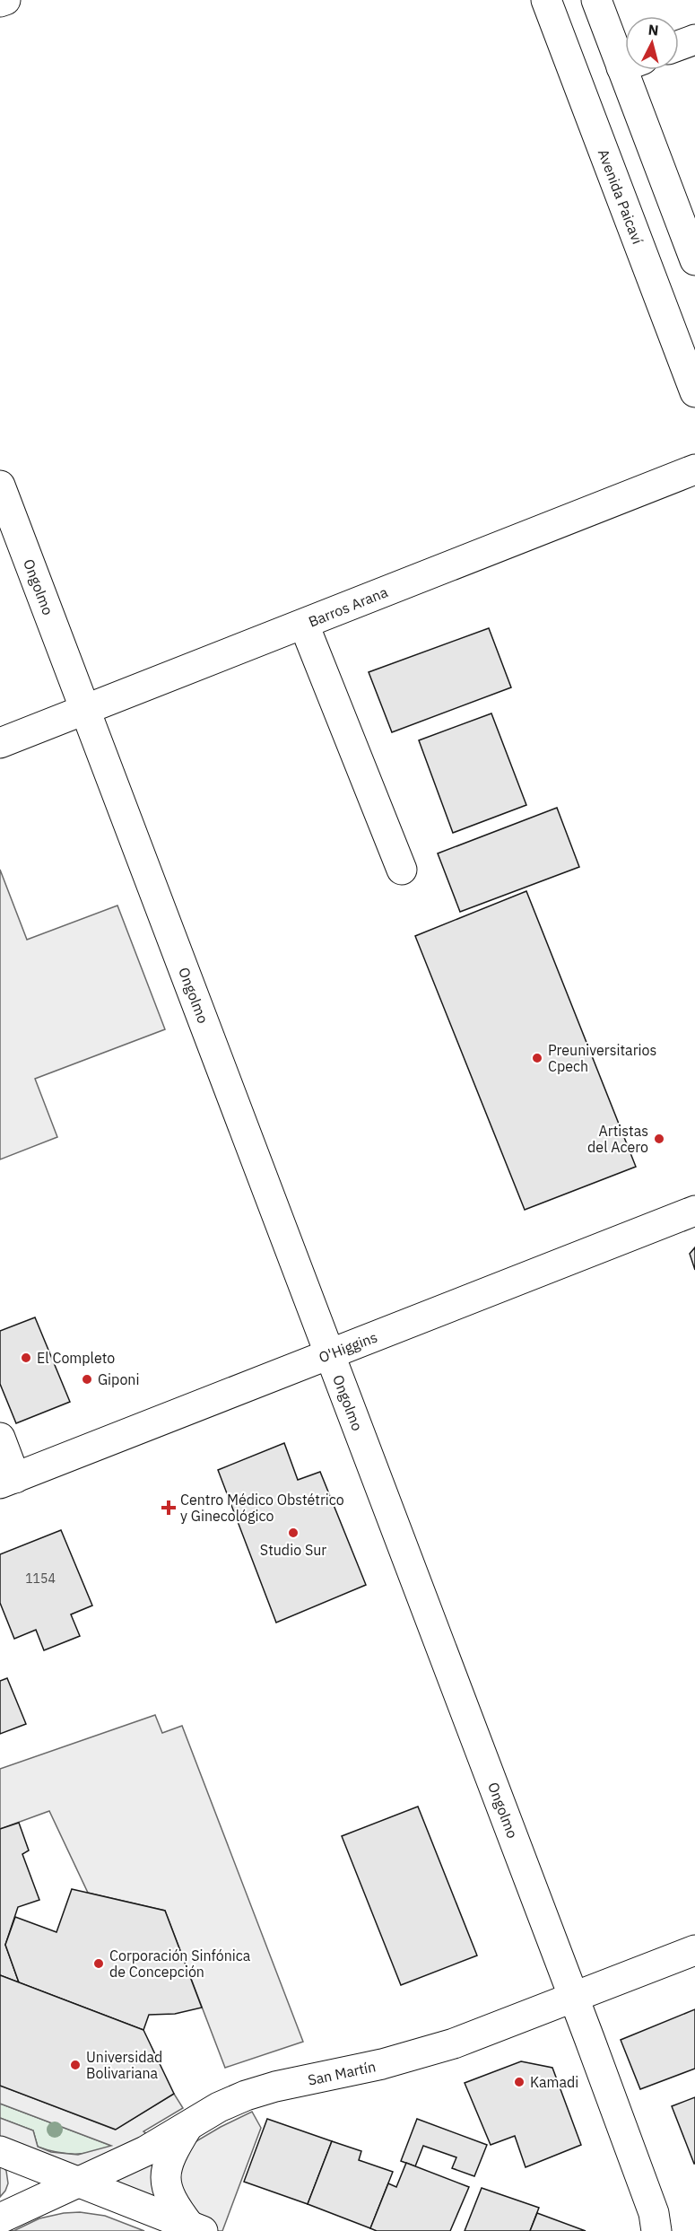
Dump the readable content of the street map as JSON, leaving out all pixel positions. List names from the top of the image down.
{
  "streets": {
    "street": [
      "Avenida Paicaví",
      "Ongolmo",
      "Barros Arana",
      "O'Higgins",
      "San Martín"
    ]
  },
  "crossings": [
    ["Ongolmo", "Barros Arana"],
    ["Ongolmo", "O'Higgins"],
    ["Ongolmo", "San Martín"]
  ],
  "places": {
    "other": [
      "Preuniversitarios Cpech",
      "Artistas del Acero",
      "El Completo",
      "Giponi",
      "Studio Sur",
      "Corporación Sinfónica de Concepción",
      "Universidad Bolivariana",
      "Kamadi"
    ],
    "health": ["Centro Médico Obstétrico y Ginecológico"]
  },
  "house_numbers": ["1154"],
  "north": "top"
}
